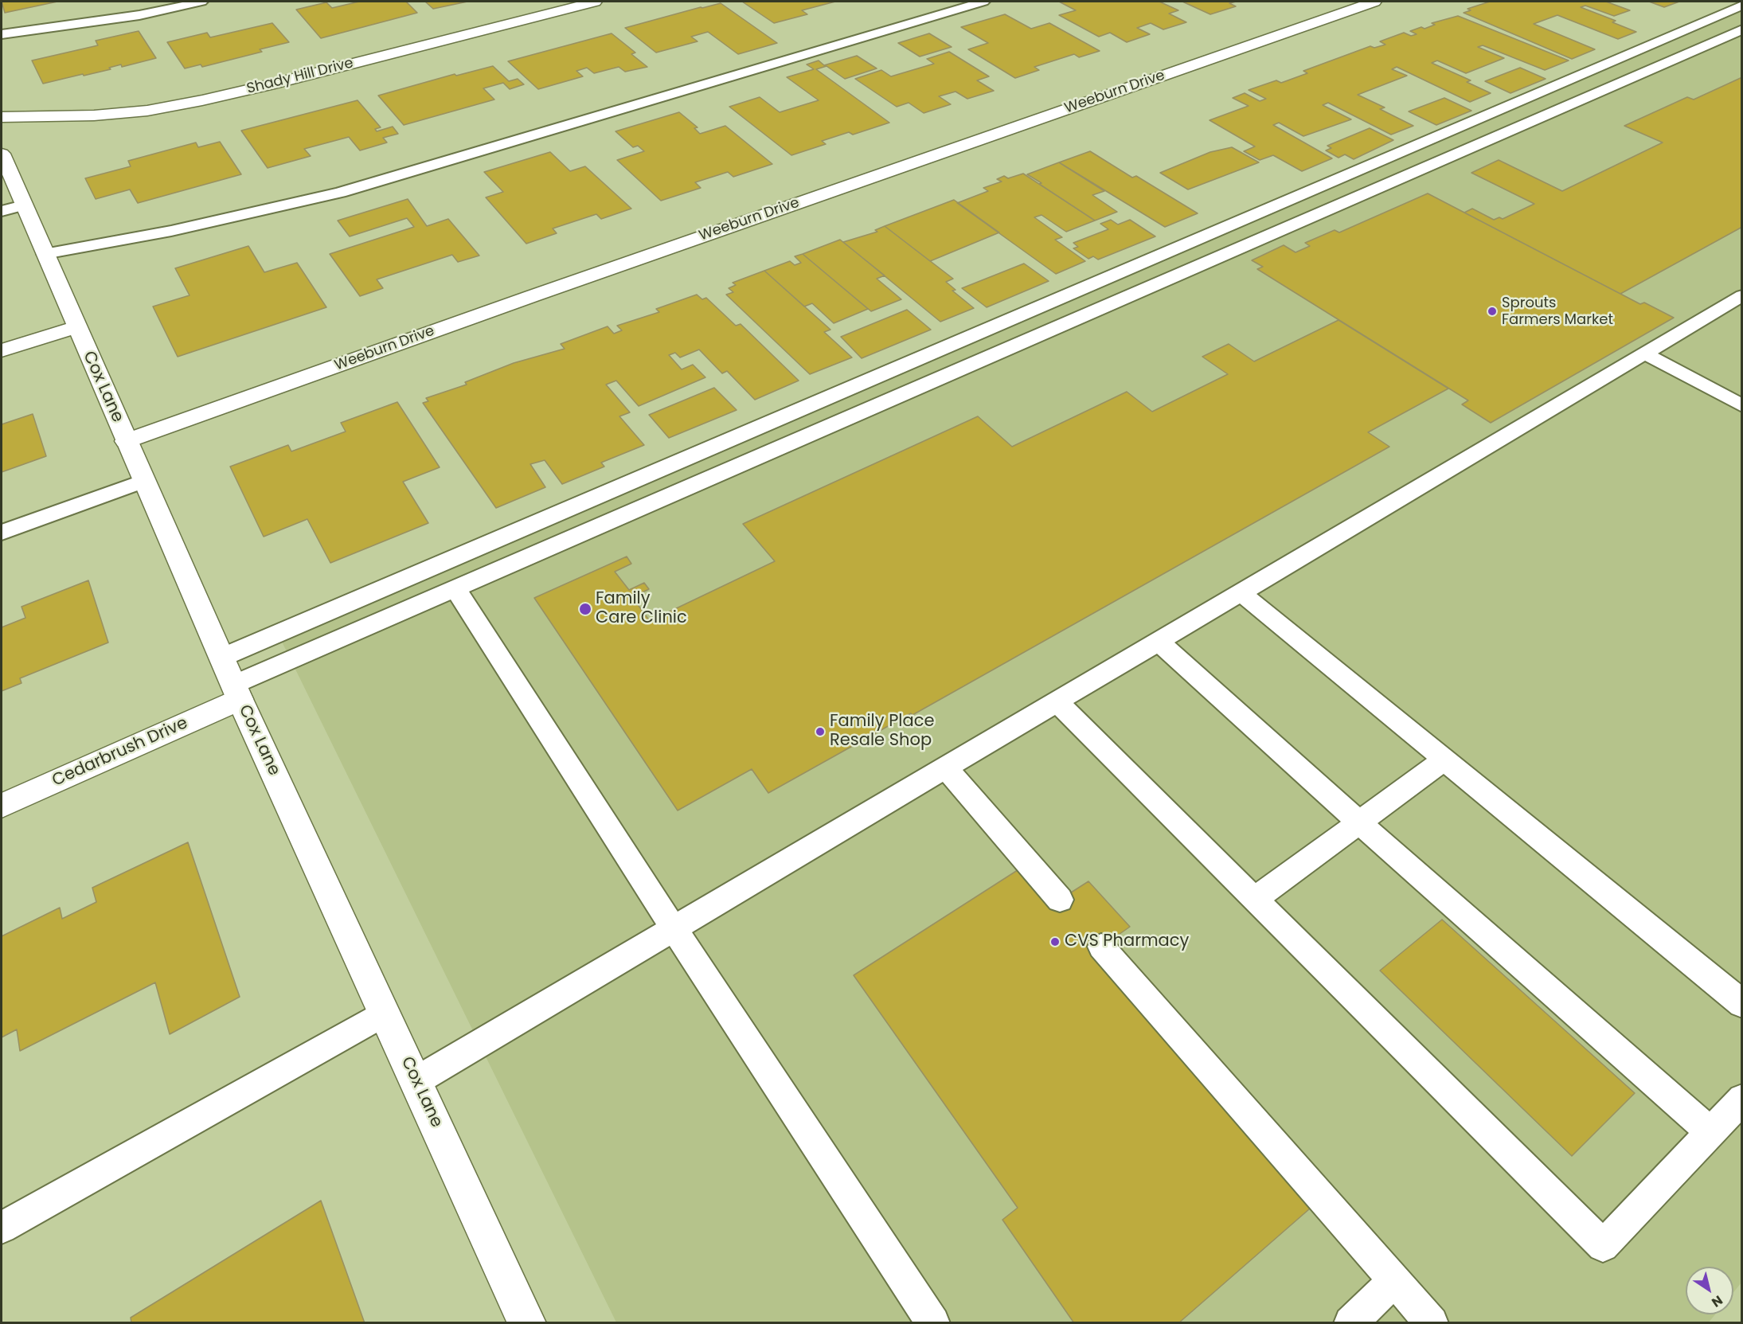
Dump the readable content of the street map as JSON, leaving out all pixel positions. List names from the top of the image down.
{
  "streets": {
    "street": [
      "Shady Hill Drive",
      "Weeburn Drive",
      "Cox Lane",
      "Cedarbrush Drive"
    ]
  },
  "crossings": [
    ["Weeburn Drive", "Cox Lane"],
    ["Cox Lane", "Cedarbrush Drive"]
  ],
  "places": [
    "Sprouts Farmers Market",
    "Family Care Clinic",
    "Family Place Resale Shop",
    "CVS Pharmacy"
  ],
  "north": "bottom right"
}
